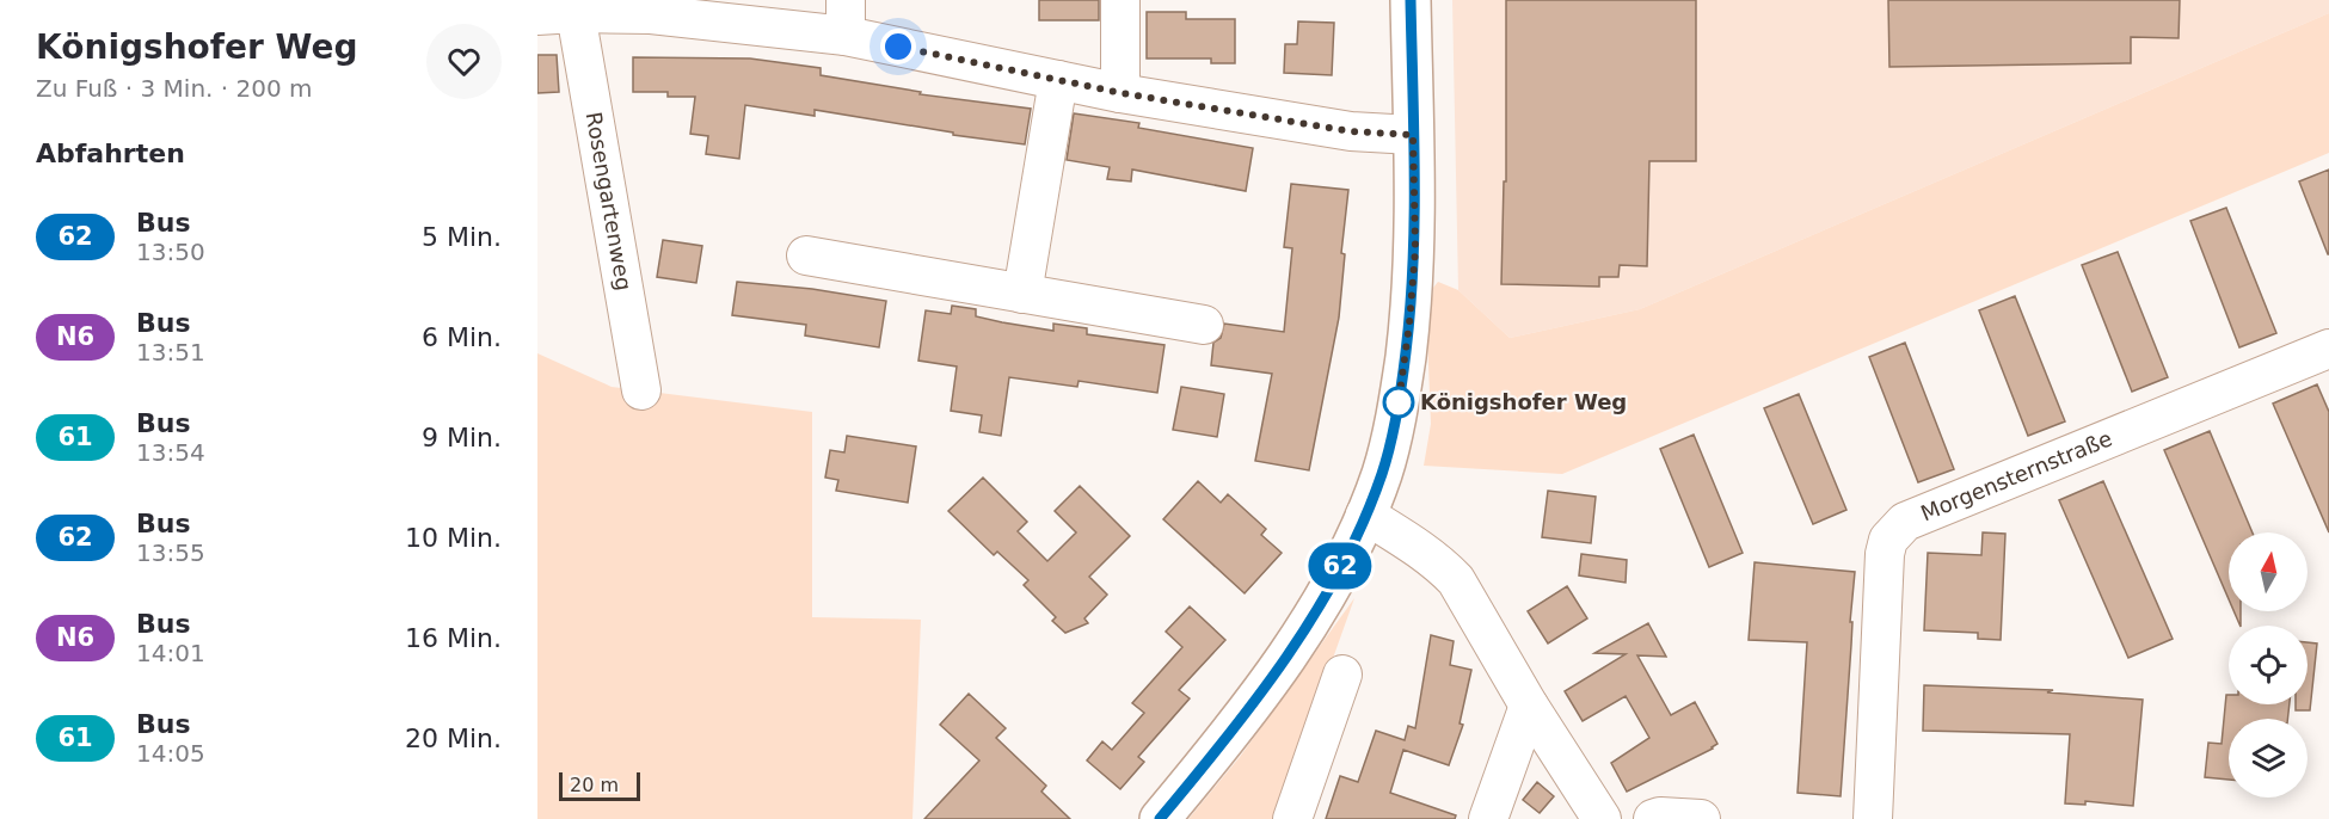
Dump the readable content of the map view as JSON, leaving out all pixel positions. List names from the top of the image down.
{
  "streets": {
    "street": ["Rosengartenweg", "Morgensternstraße"]
  },
  "places": ["Königshofer Weg"],
  "lines": ["bus line 62"],
  "scale_bar": "20 m",
  "north": "top",
  "page": {
    "heading": [
      ["Königshofer Weg", "Zu Fuß · 3 Min. · 200 m"],
      "Abfahrten"
    ],
    "on_map": "62",
    "list": [
      {
        "mark": "62",
        "name": "Bus",
        "note": "13:50",
        "value": "5 Min."
      },
      {
        "mark": "N6",
        "name": "Bus",
        "note": "13:51",
        "value": "6 Min."
      },
      {
        "mark": "61",
        "name": "Bus",
        "note": "13:54",
        "value": "9 Min."
      },
      {
        "mark": "62",
        "name": "Bus",
        "note": "13:55",
        "value": "10 Min."
      },
      {
        "mark": "N6",
        "name": "Bus",
        "note": "14:01",
        "value": "16 Min."
      },
      {
        "mark": "61",
        "name": "Bus",
        "note": "14:05",
        "value": "20 Min."
      }
    ],
    "scale": "20 m"
  }
}
